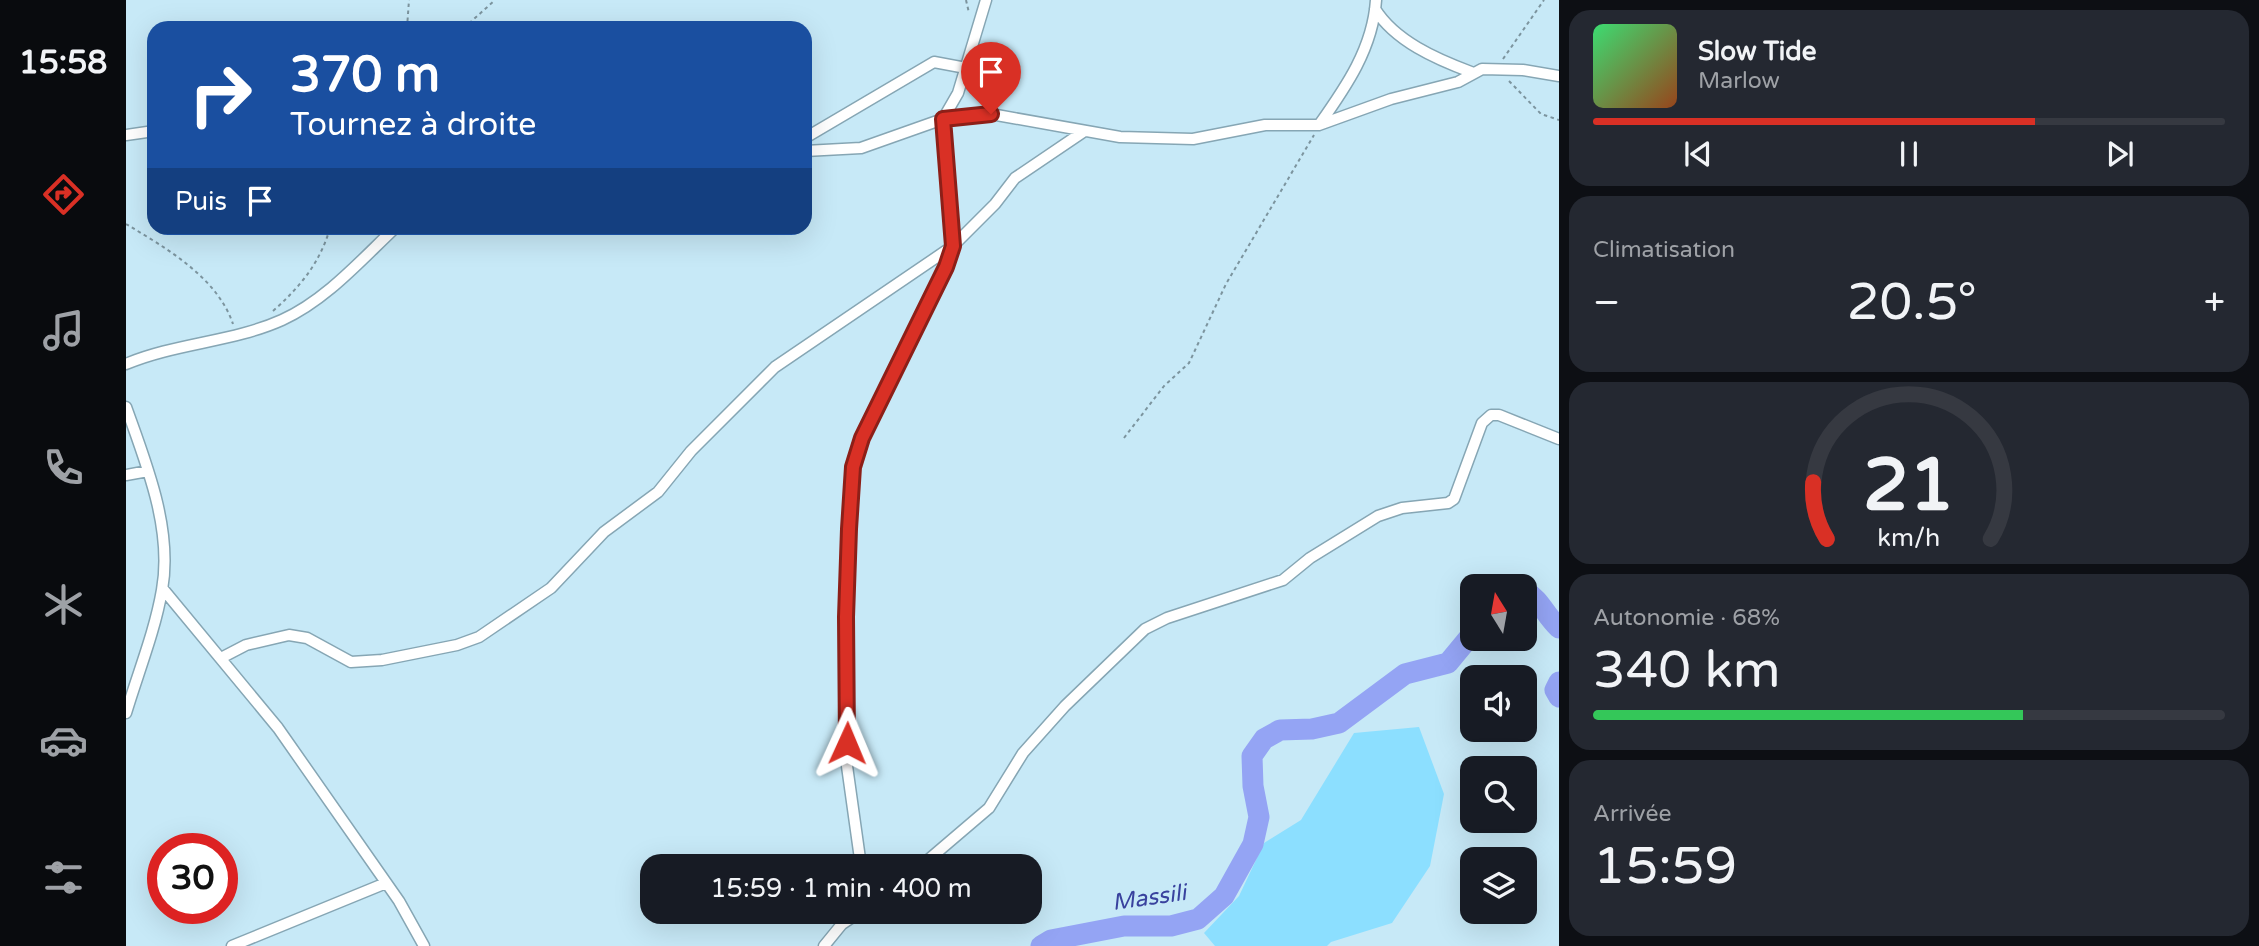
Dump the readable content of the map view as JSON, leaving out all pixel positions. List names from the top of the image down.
{
  "water": ["Massili"],
  "north": "top",
  "page": {
    "tabs": "15:58",
    "turn": ["370 m", "Tournez à droite"],
    "song": ["Slow Tide", "Marlow"],
    "then": "Puis",
    "tile": [
      "Climatisation",
      ["Autonomie · 68%", "340 km"],
      ["Arrivée", "15:59"]
    ],
    "heat": ["−", "20.5°", "+"],
    "limit": "30",
    "trip": "15:59 · 1 min · 400 m",
    "gauge": ["21", "km/h"]
  }
}
